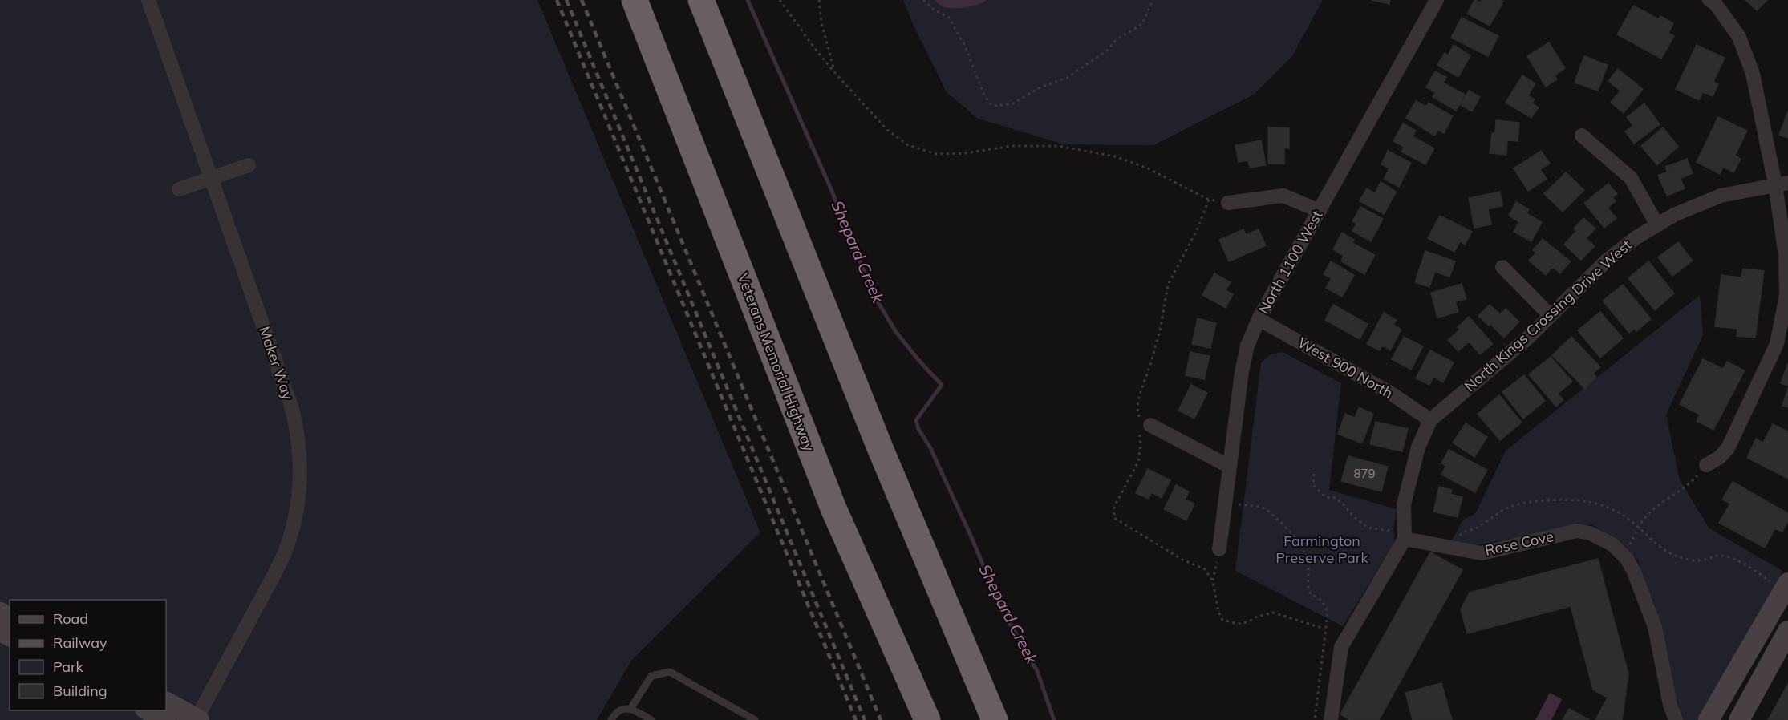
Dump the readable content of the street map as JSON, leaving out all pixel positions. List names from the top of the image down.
{
  "streets": {
    "highway": ["Veterans Memorial Highway"],
    "street": [
      "North 1100 West",
      "North Kings Crossing Drive West",
      "Maker Way",
      "West 900 North",
      "Rose Cove"
    ]
  },
  "crossings": [
    ["North 1100 West", "West 900 North"],
    ["North Kings Crossing Drive West", "West 900 North"],
    ["North Kings Crossing Drive West", "Rose Cove"]
  ],
  "water": ["Shepard Creek"],
  "parks": ["Farmington Preserve Park"],
  "house_numbers": ["879"],
  "legend": [
    "Road",
    "Railway",
    "Park",
    "Building"
  ]
}
